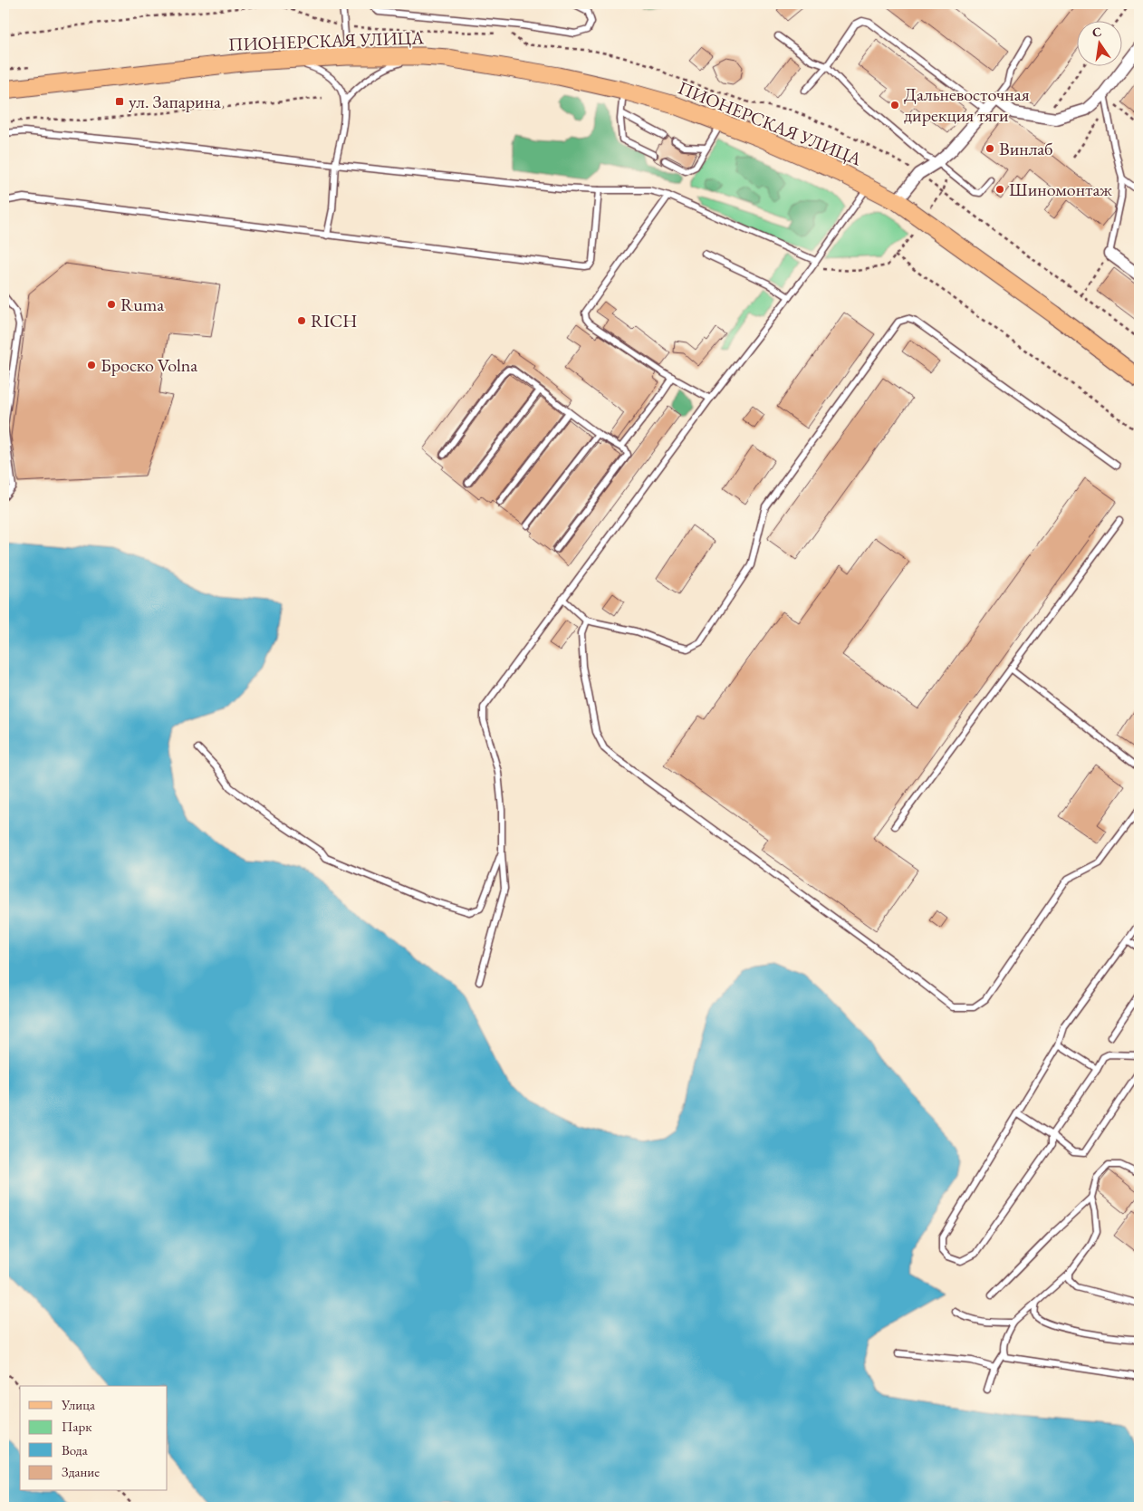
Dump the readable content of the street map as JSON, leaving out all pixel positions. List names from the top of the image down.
{
  "streets": {
    "main road": ["ПИОНЕРСКАЯ УЛИЦА"]
  },
  "places": {
    "transit": ["ул. Запарина"],
    "other": [
      "Дальневосточная дирекция тяги",
      "Винлаб",
      "Шиномонтаж",
      "Ruma",
      "RICH",
      "Броско Volna"
    ]
  },
  "legend": [
    "Улица",
    "Парк",
    "Вода",
    "Здание"
  ],
  "north": "top"
}
